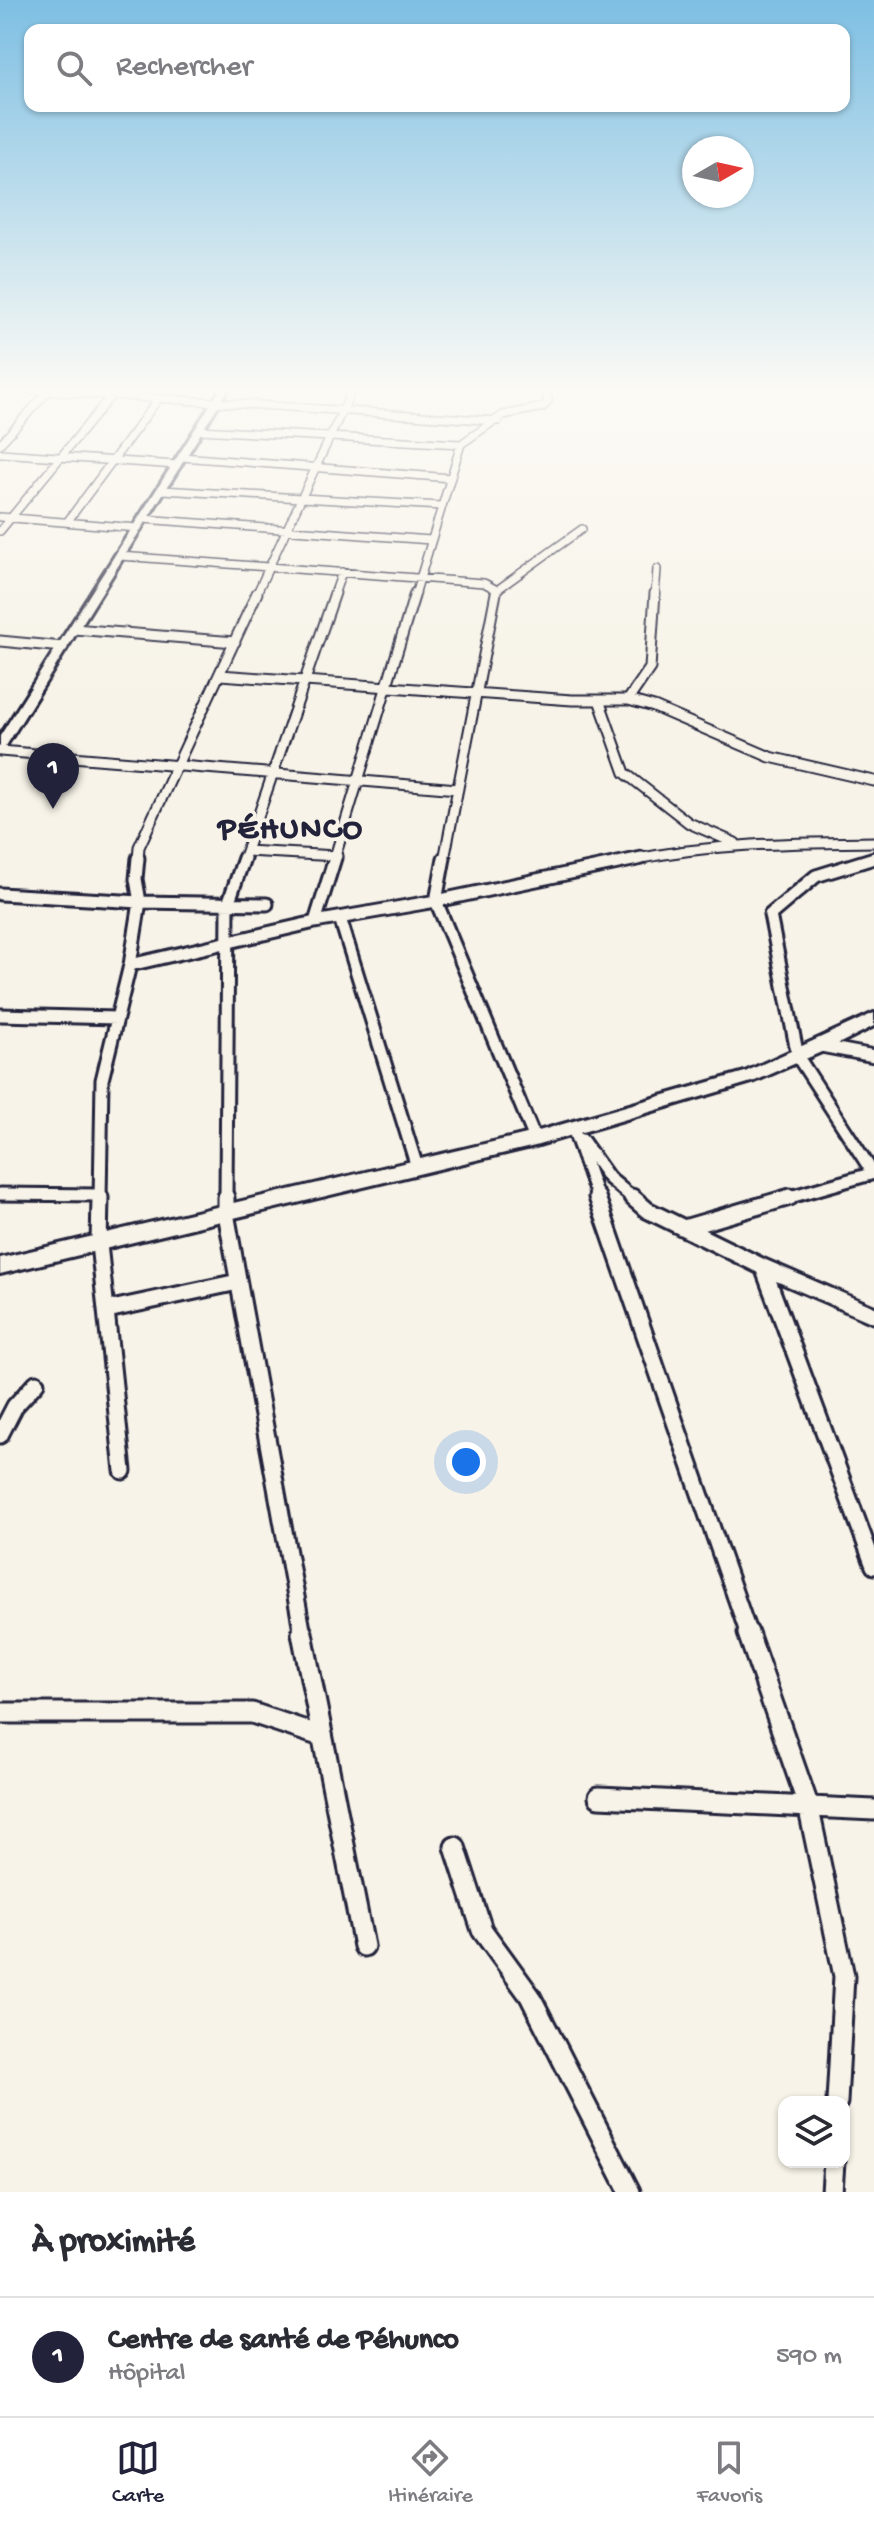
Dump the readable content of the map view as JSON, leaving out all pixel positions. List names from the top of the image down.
{
  "districts": ["PÉHUNCO"],
  "north": "right",
  "page": {
    "search": "Rechercher",
    "pins": "1",
    "heading": "À proximité",
    "list": [
      {
        "mark": "1",
        "name": "Centre de santé de Péhunco",
        "note": "Hôpital",
        "value": "590 m"
      }
    ],
    "nav": ["Carte", "Itinéraire", "Favoris"]
  }
}
